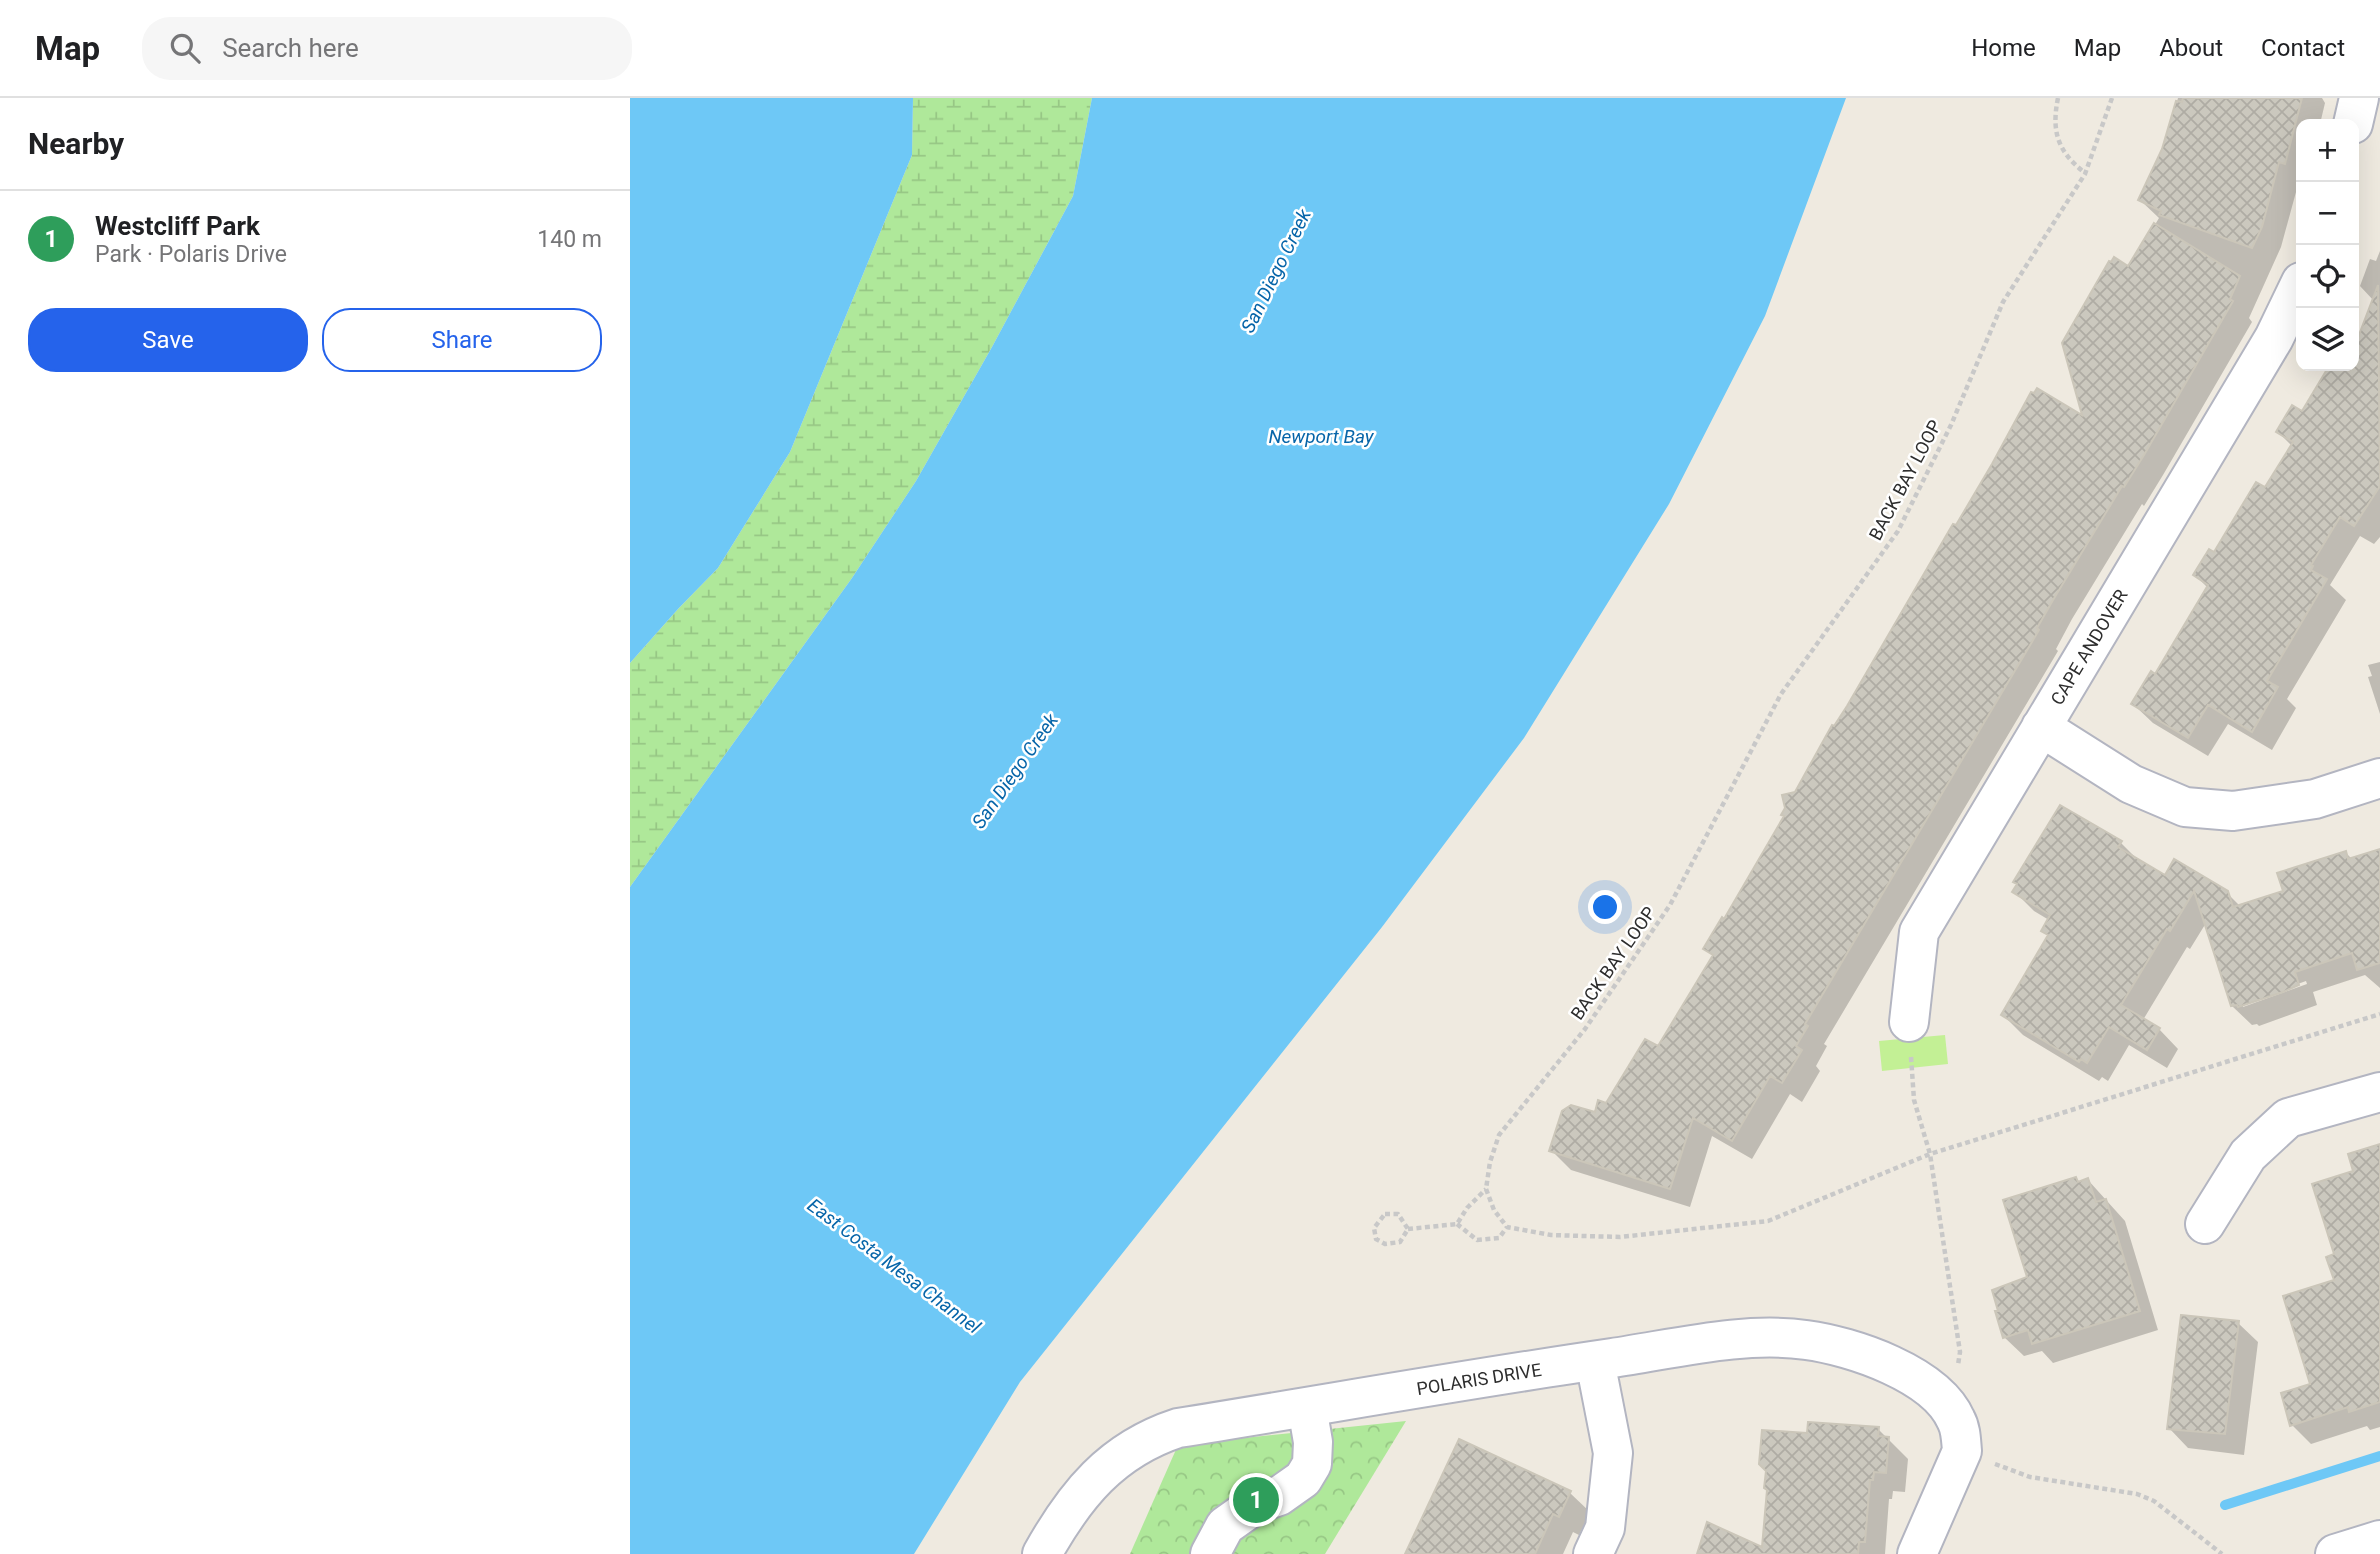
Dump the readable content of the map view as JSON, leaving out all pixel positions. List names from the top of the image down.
{
  "streets": {
    "street": ["CAPE ANDOVER", "POLARIS DRIVE"],
    "path": ["BACK BAY LOOP"]
  },
  "water": ["San Diego Creek", "Newport Bay", "East Costa Mesa Channel"],
  "page": {
    "header": "Map",
    "search": "Search here",
    "nav": [
      "Home",
      "Map",
      "About",
      "Contact"
    ],
    "heading": "Nearby",
    "map_buttons": ["+", "−"],
    "list": [
      {
        "mark": "1",
        "name": "Westcliff Park",
        "note": "Park · Polaris Drive",
        "value": "140 m"
      }
    ],
    "buttons": ["Save", "Share"],
    "pins": "1"
  }
}
